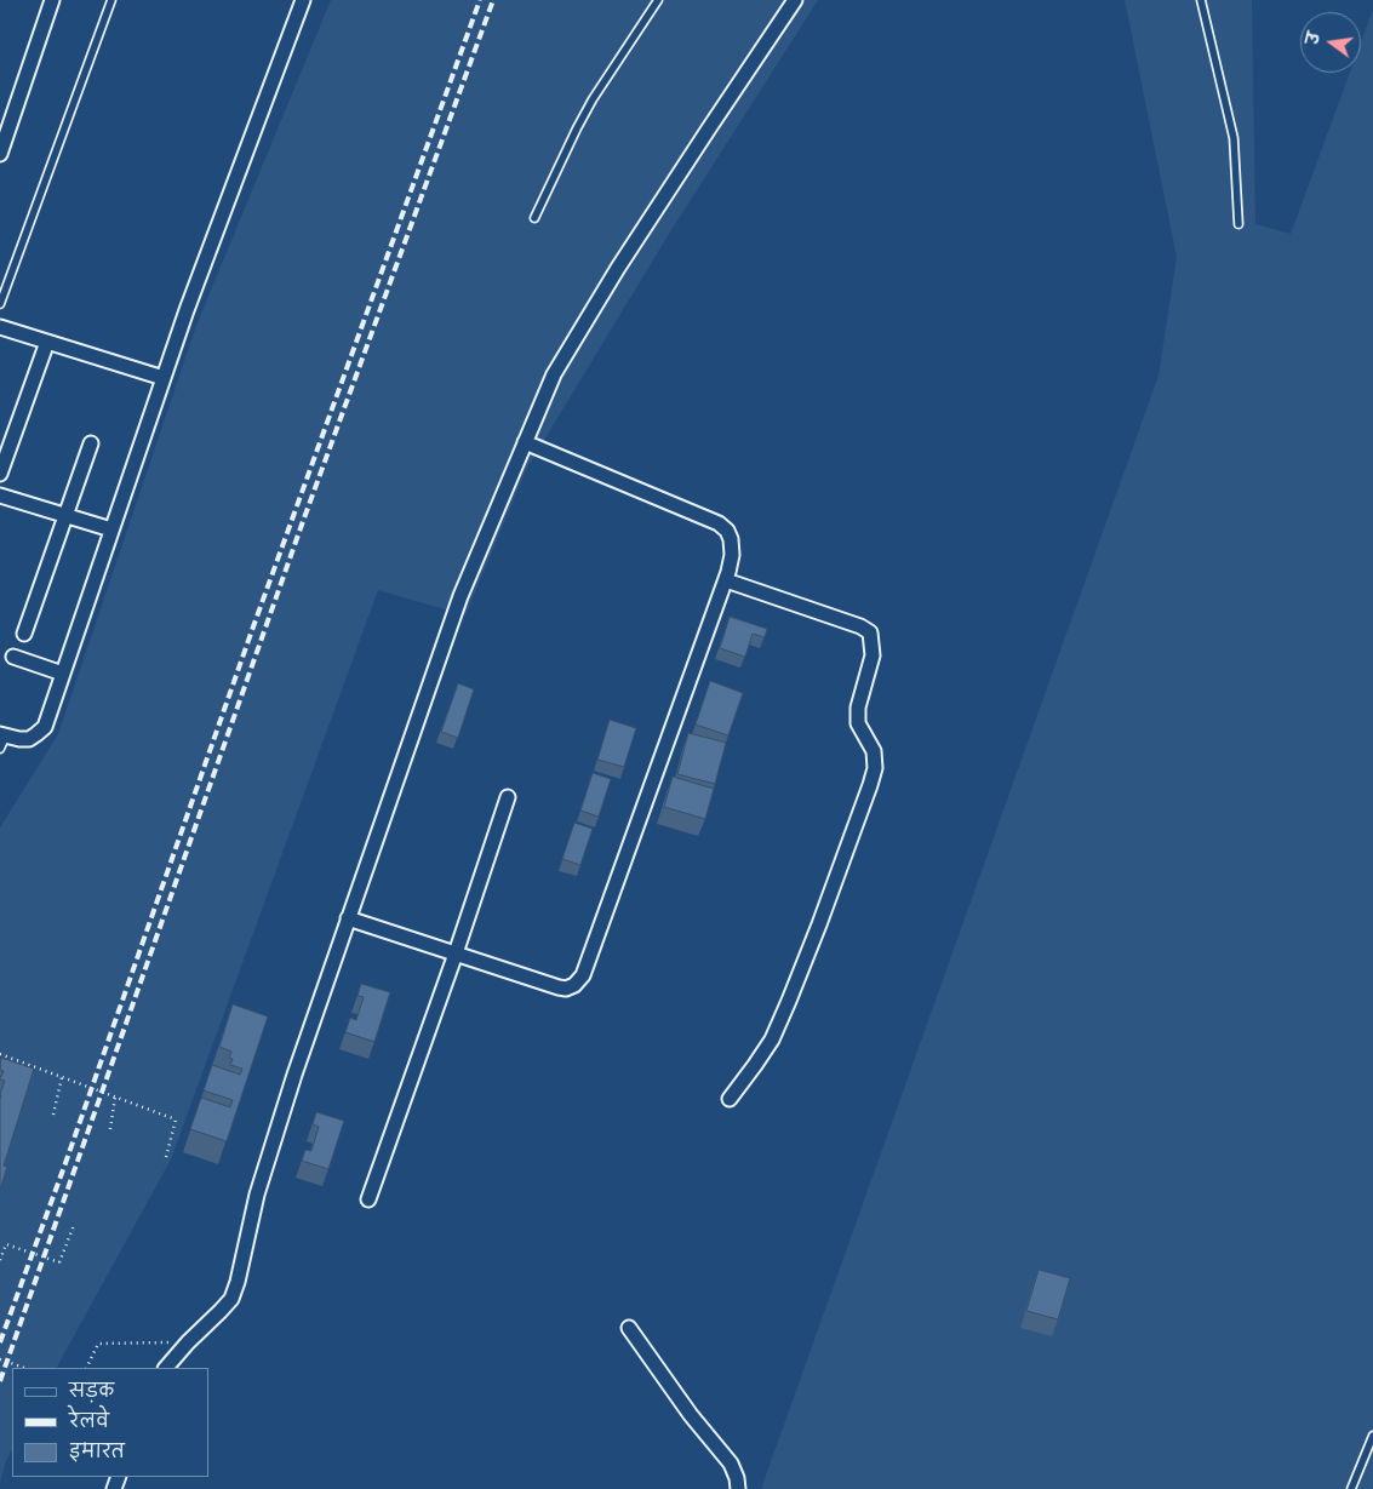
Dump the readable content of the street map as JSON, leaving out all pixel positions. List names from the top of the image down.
{
  "legend": ["सड़क", "रेलवे", "इमारत"],
  "north": "left"
}
